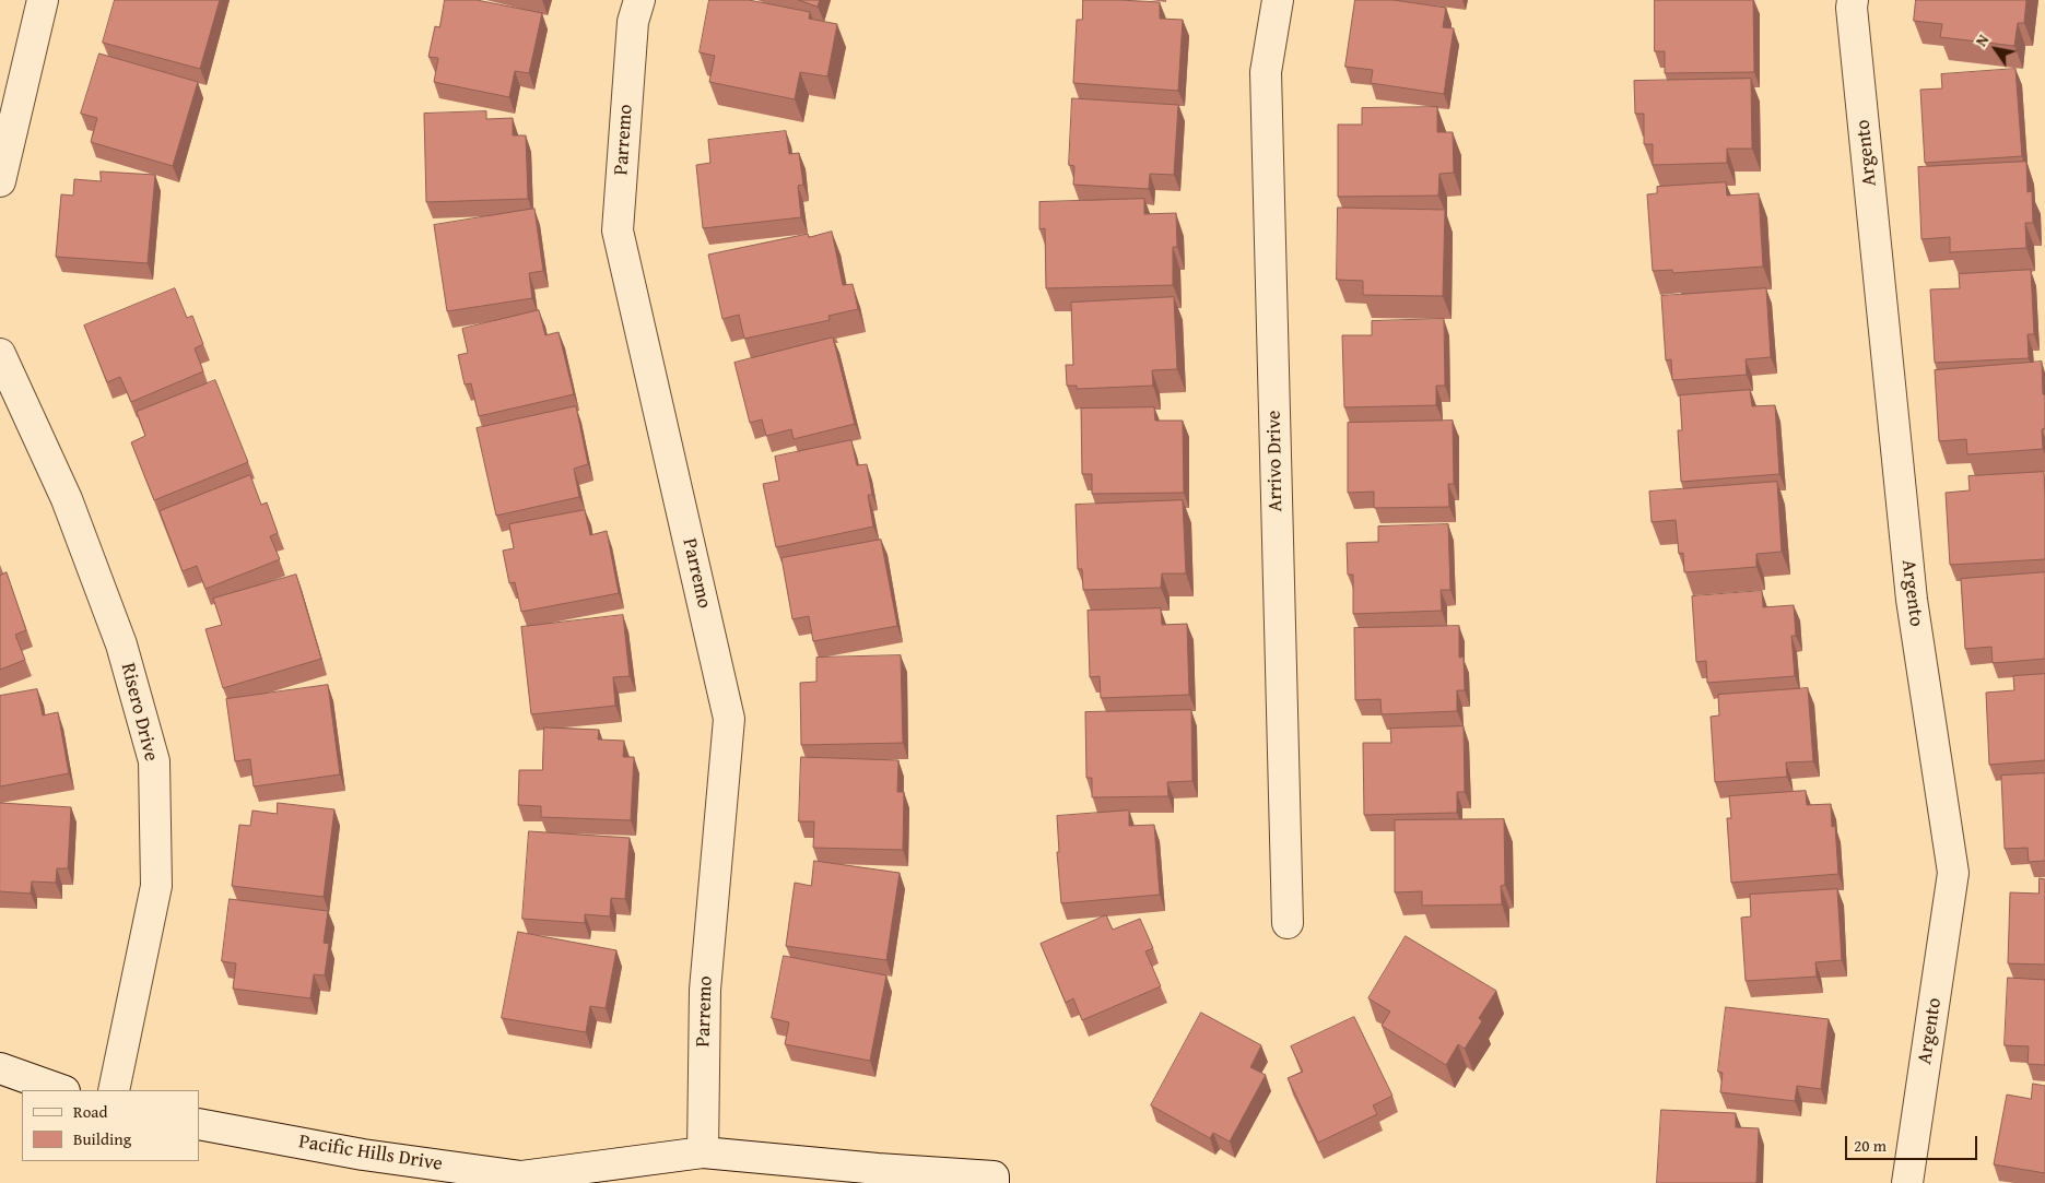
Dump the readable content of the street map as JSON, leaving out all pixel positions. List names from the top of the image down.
{
  "streets": {
    "street": [
      "Parremo",
      "Argento",
      "Arrivo Drive",
      "Risero Drive",
      "Pacific Hills Drive"
    ]
  },
  "crossings": [
    ["Parremo", "Pacific Hills Drive"]
  ],
  "legend": ["Road", "Building"],
  "scale_bar": "20 m",
  "north": "top left"
}
